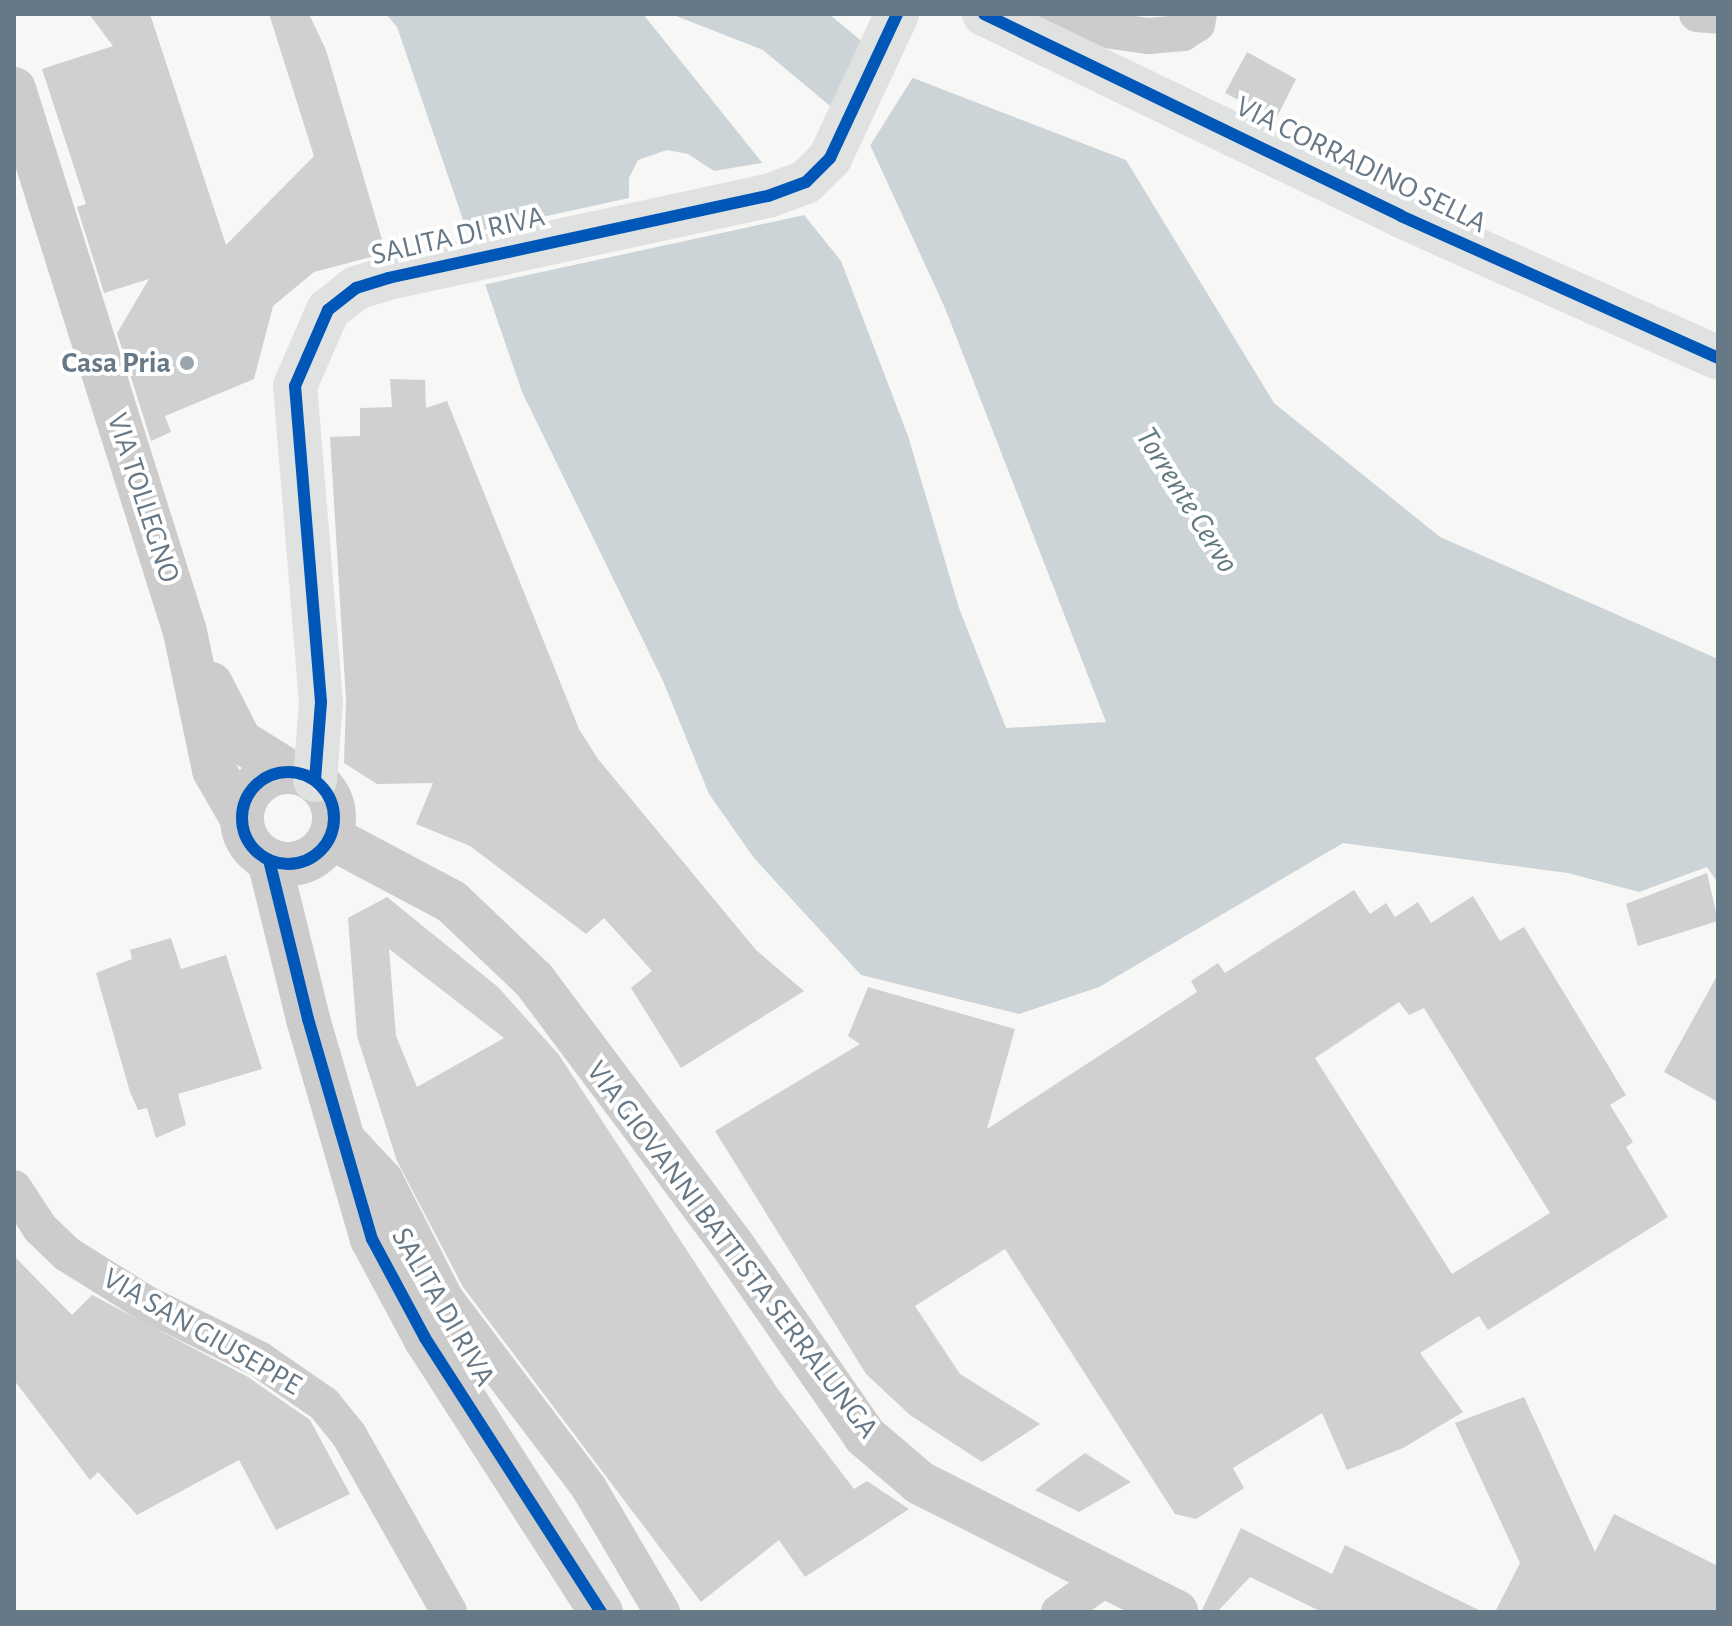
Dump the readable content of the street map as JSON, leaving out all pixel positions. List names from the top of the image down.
{
  "streets": {
    "main road": ["VIA CORRADINO SELLA", "SALITA DI RIVA"],
    "street": ["VIA TOLLEGNO", "VIA GIOVANNI BATTISTA SERRALUNGA", "VIA SAN GIUSEPPE"]
  },
  "crossings": [
    ["SALITA DI RIVA", "VIA TOLLEGNO"],
    ["SALITA DI RIVA", "VIA GIOVANNI BATTISTA SERRALUNGA"],
    ["VIA TOLLEGNO", "VIA GIOVANNI BATTISTA SERRALUNGA"]
  ],
  "water": ["Torrente Cervo"],
  "places": ["Casa Pria"]
}
